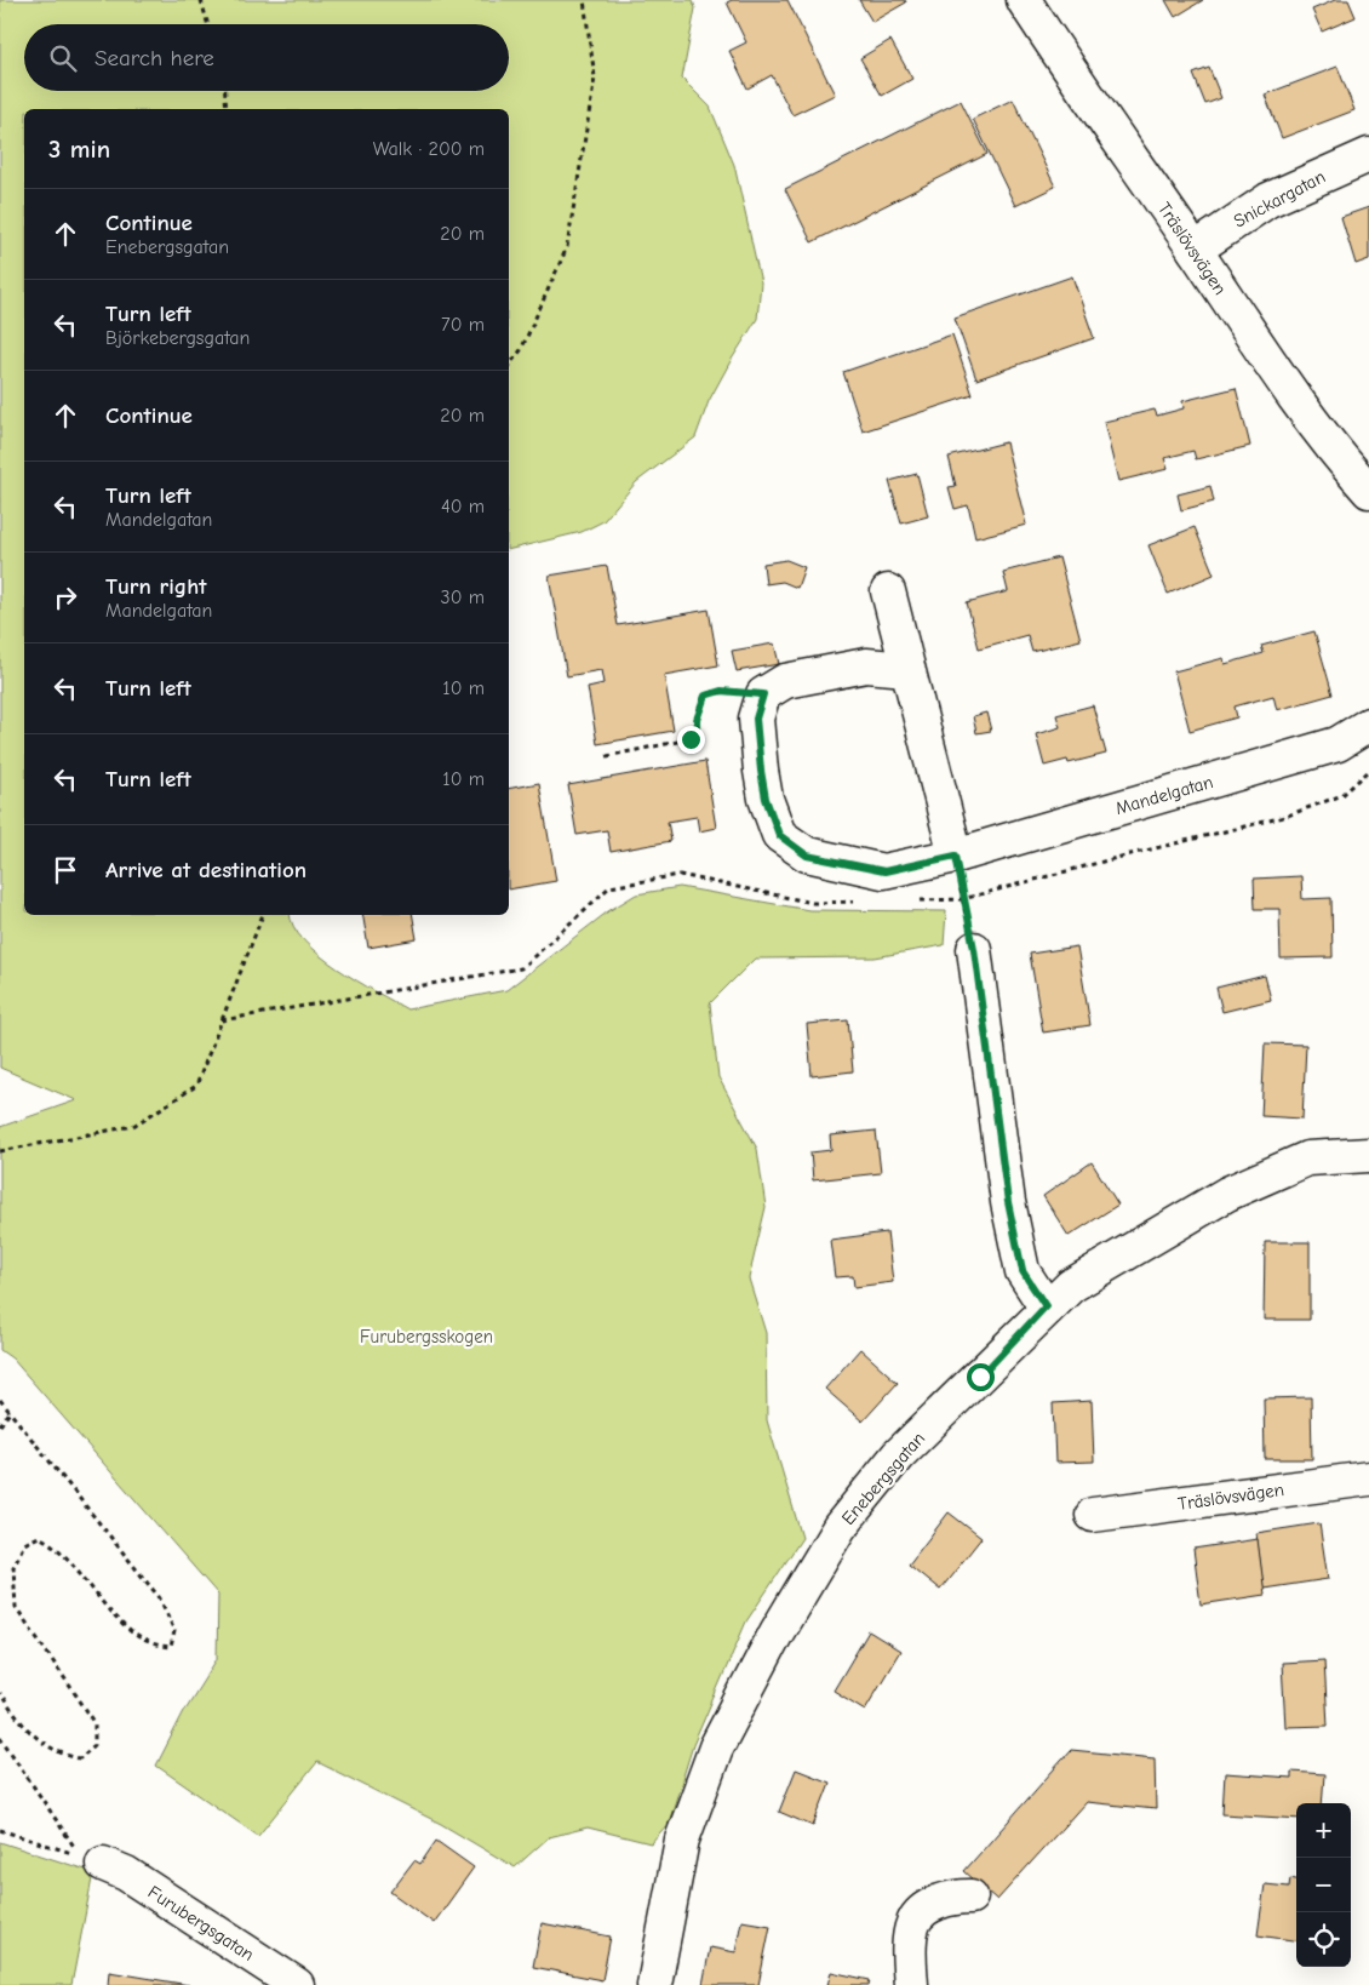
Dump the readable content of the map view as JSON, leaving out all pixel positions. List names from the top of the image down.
{
  "streets": {
    "street": [
      "Snickargatan",
      "Träslövsvägen",
      "Mandelgatan",
      "Enebergsgatan",
      "Furubergsgatan"
    ]
  },
  "crossings": [
    ["Snickargatan", "Träslövsvägen"]
  ],
  "parks": ["Furubergsskogen"],
  "page": {
    "search": "Search here",
    "heading": ["3 min", "Walk · 200 m"],
    "list": [
      ["Continue", "Enebergsgatan", "20 m"],
      ["Turn left", "Björkebergsgatan", "70 m"],
      ["Continue", "20 m"],
      ["Turn left", "Mandelgatan", "40 m"],
      ["Turn right", "Mandelgatan", "30 m"],
      ["Turn left", "10 m"],
      ["Turn left", "10 m"],
      "Arrive at destination"
    ],
    "map_buttons": ["+", "−"]
  }
}
